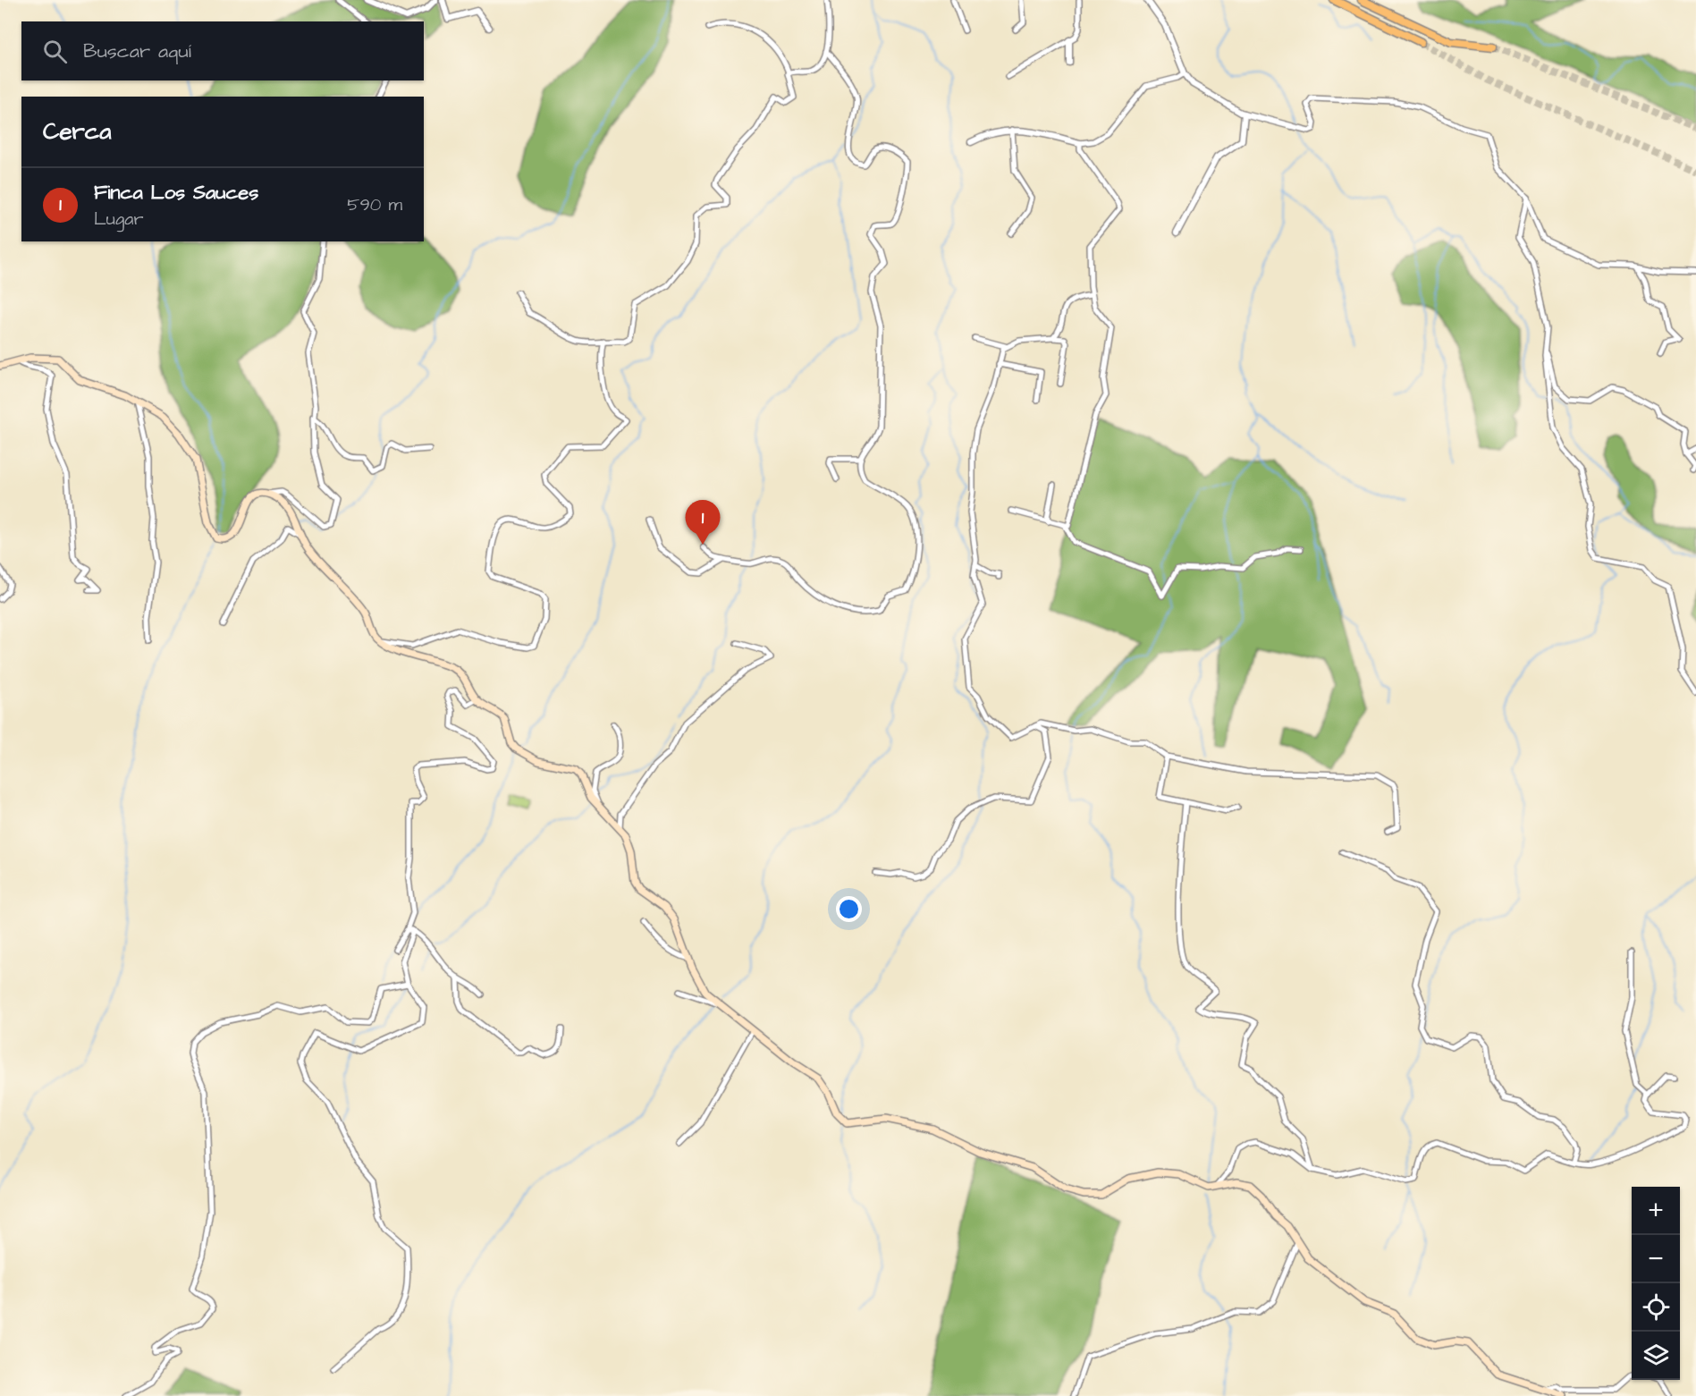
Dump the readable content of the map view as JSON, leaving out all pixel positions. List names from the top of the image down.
{
  "page": {
    "search": "Buscar aquí",
    "heading": "Cerca",
    "list": [
      {
        "mark": "1",
        "name": "Finca Los Sauces",
        "note": "Lugar",
        "value": "590 m"
      }
    ],
    "pins": "1",
    "map_buttons": ["+", "−"]
  }
}
